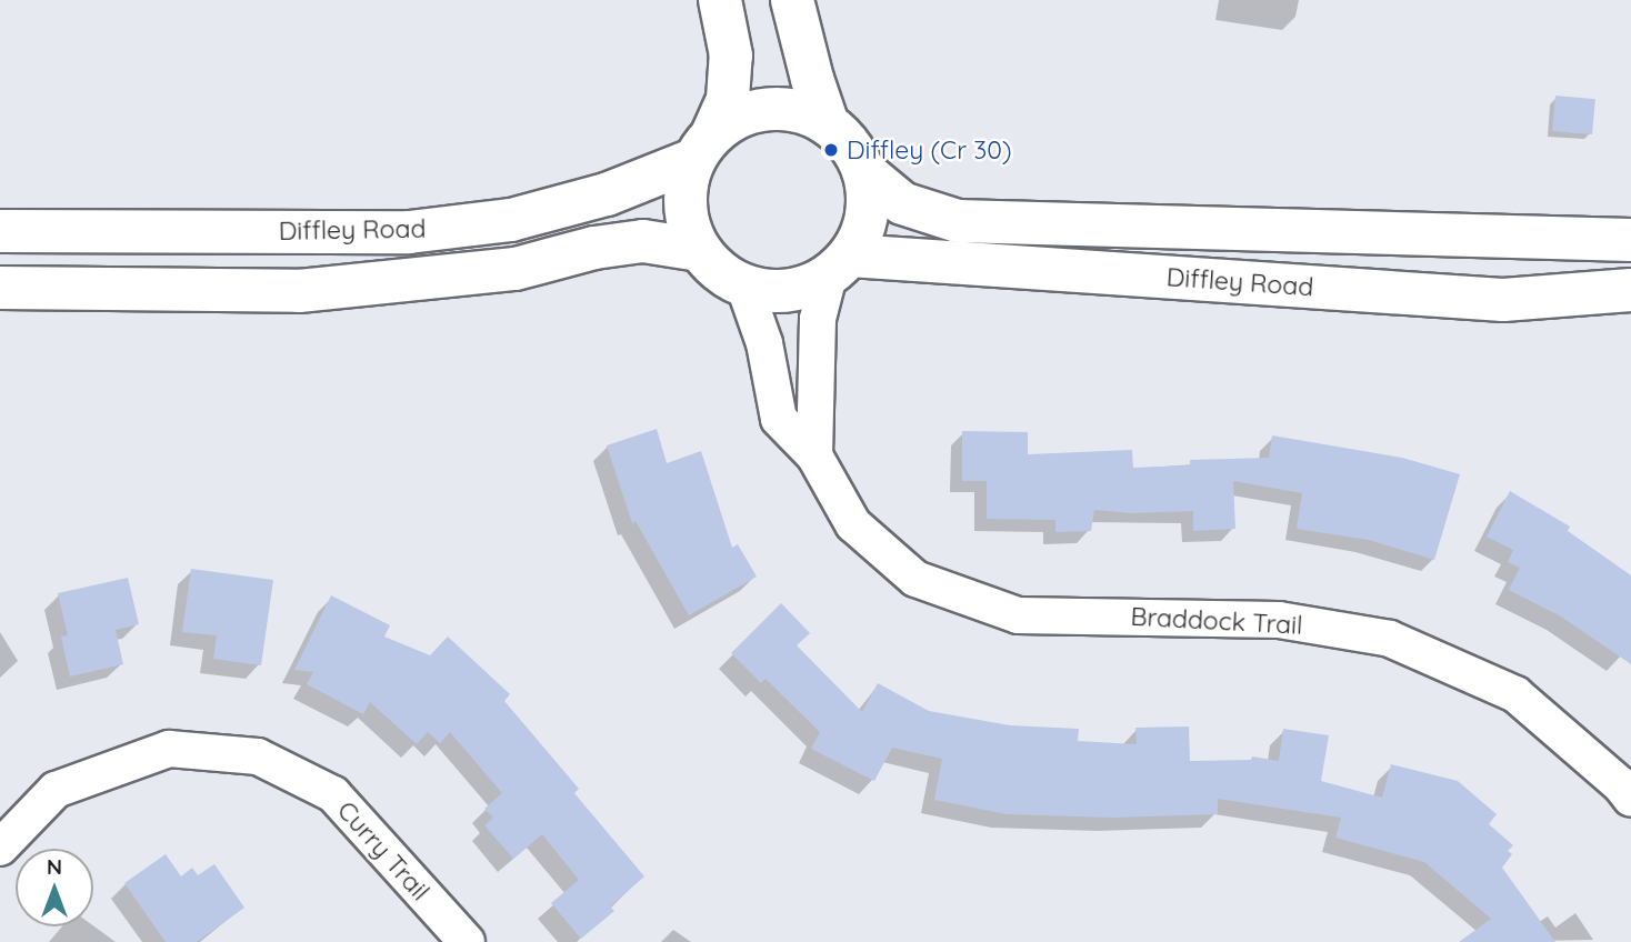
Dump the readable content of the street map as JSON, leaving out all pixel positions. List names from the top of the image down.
{
  "streets": {
    "main road": ["Diffley Road"],
    "street": ["Braddock Trail", "Curry Trail"]
  },
  "crossings": [
    ["Diffley Road", "Braddock Trail"]
  ],
  "places": ["Diffley (Cr 30)"],
  "north": "top"
}
